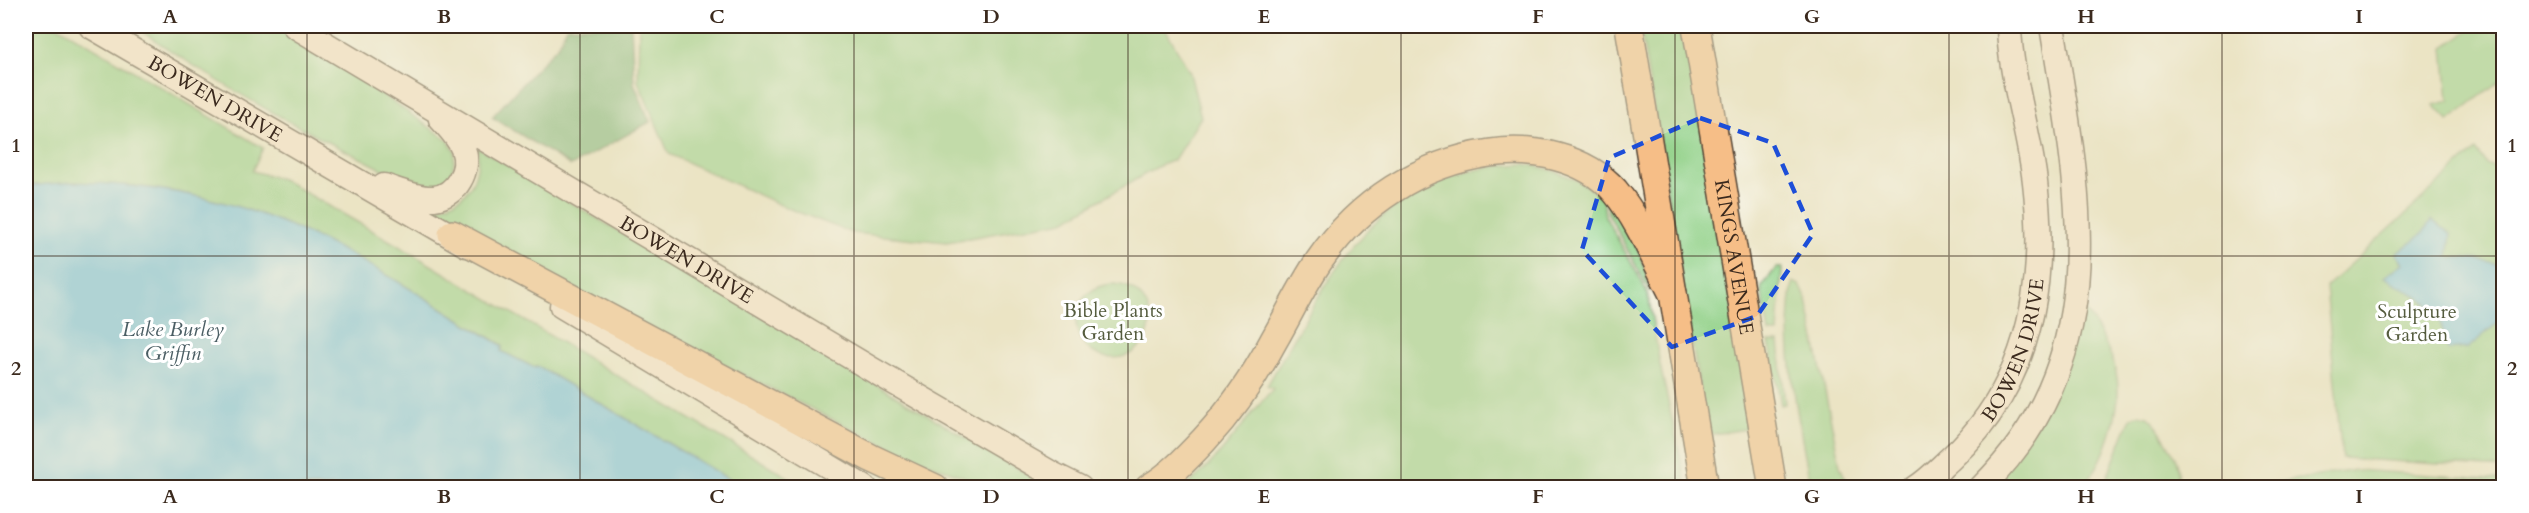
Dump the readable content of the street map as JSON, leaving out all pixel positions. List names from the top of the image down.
{
  "streets": {
    "main road": ["BOWEN DRIVE", "KINGS AVENUE"]
  },
  "water": ["Lake Burley Griffin"],
  "parks": ["Bible Plants Garden", "Sculpture Garden"],
  "grid": {
    "columns": [
      "A",
      "B",
      "C",
      "D",
      "E",
      "F",
      "G",
      "H",
      "I"
    ],
    "rows": ["1", "2"]
  }
}
